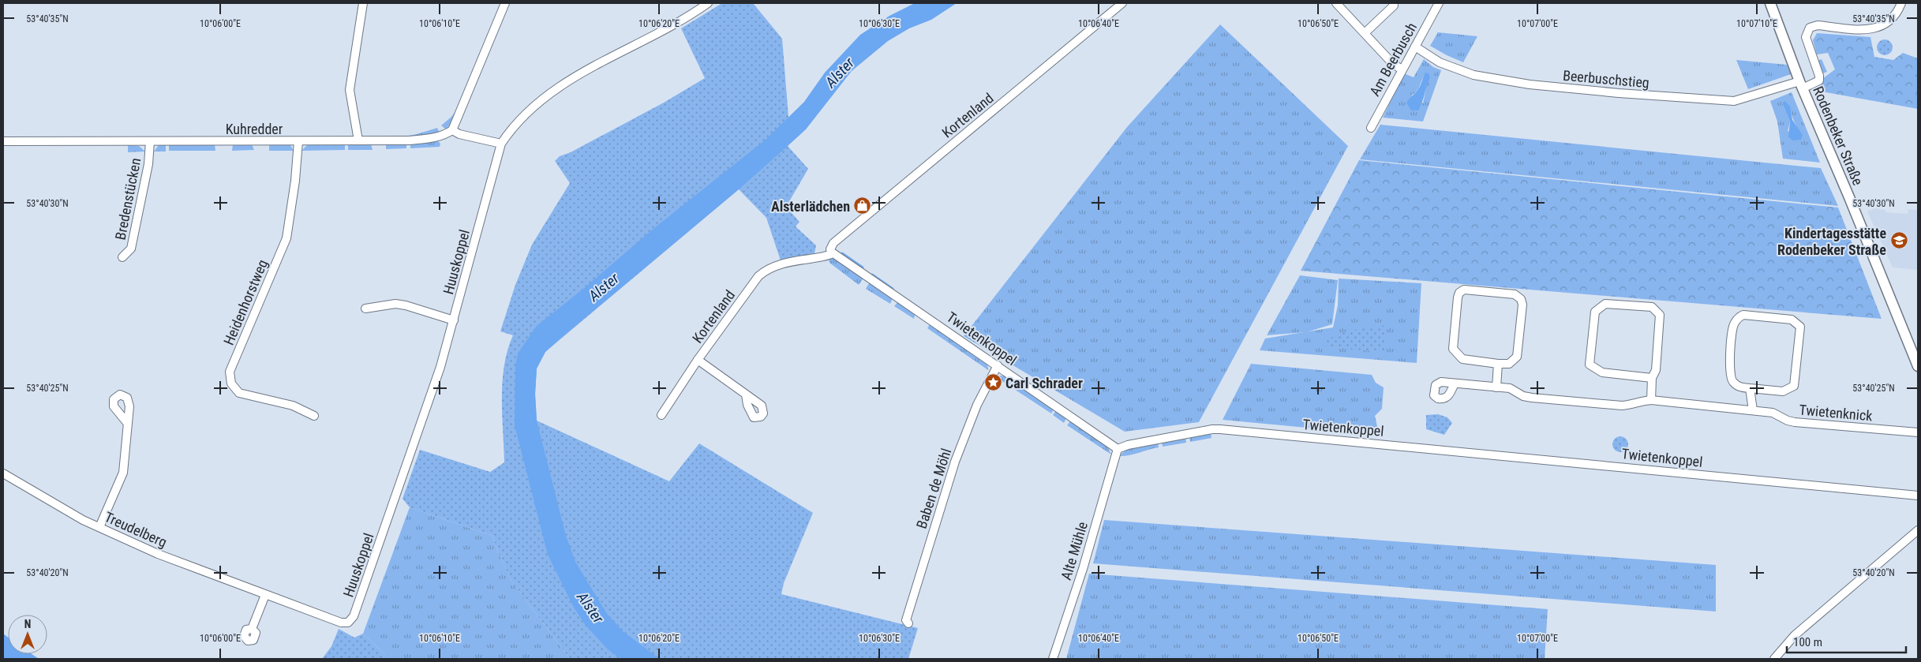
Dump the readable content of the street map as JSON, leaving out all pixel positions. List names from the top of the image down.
{
  "streets": {
    "street": [
      "Am Beerbusch",
      "Beerbuschstieg",
      "Kortenland",
      "Kuhredder",
      "Rodenbeker Straße",
      "Bredenstücken",
      "Huuskoppel",
      "Heidenhorstweg",
      "Twietenkoppel",
      "Twietenknick",
      "Baben de Möhl",
      "Treudelberg",
      "Alte Mühle"
    ]
  },
  "crossings": [
    ["Am Beerbusch", "Beerbuschstieg"],
    ["Beerbuschstieg", "Rodenbeker Straße"],
    ["Kortenland", "Twietenkoppel"],
    ["Kuhredder", "Bredenstücken"],
    ["Kuhredder", "Heidenhorstweg"],
    ["Huuskoppel", "Treudelberg"],
    ["Twietenkoppel", "Baben de Möhl"],
    ["Twietenkoppel", "Alte Mühle"]
  ],
  "water": ["Alster"],
  "places": {
    "shop": ["Alsterlädchen"],
    "school or university": ["Kindertagesstätte Rodenbeker Straße"],
    "place": ["Carl Schrader"]
  },
  "scale_bar": "100 m",
  "north": "top",
  "coordinates": [
    "53°40'35\"N",
    "10°06'00\"E",
    "10°06'10\"E",
    "10°06'20\"E",
    "10°06'30\"E",
    "10°06'40\"E",
    "10°06'50\"E",
    "10°07'00\"E",
    "10°07'10\"E",
    "53°40'30\"N",
    "53°40'25\"N",
    "53°40'20\"N"
  ]
}
